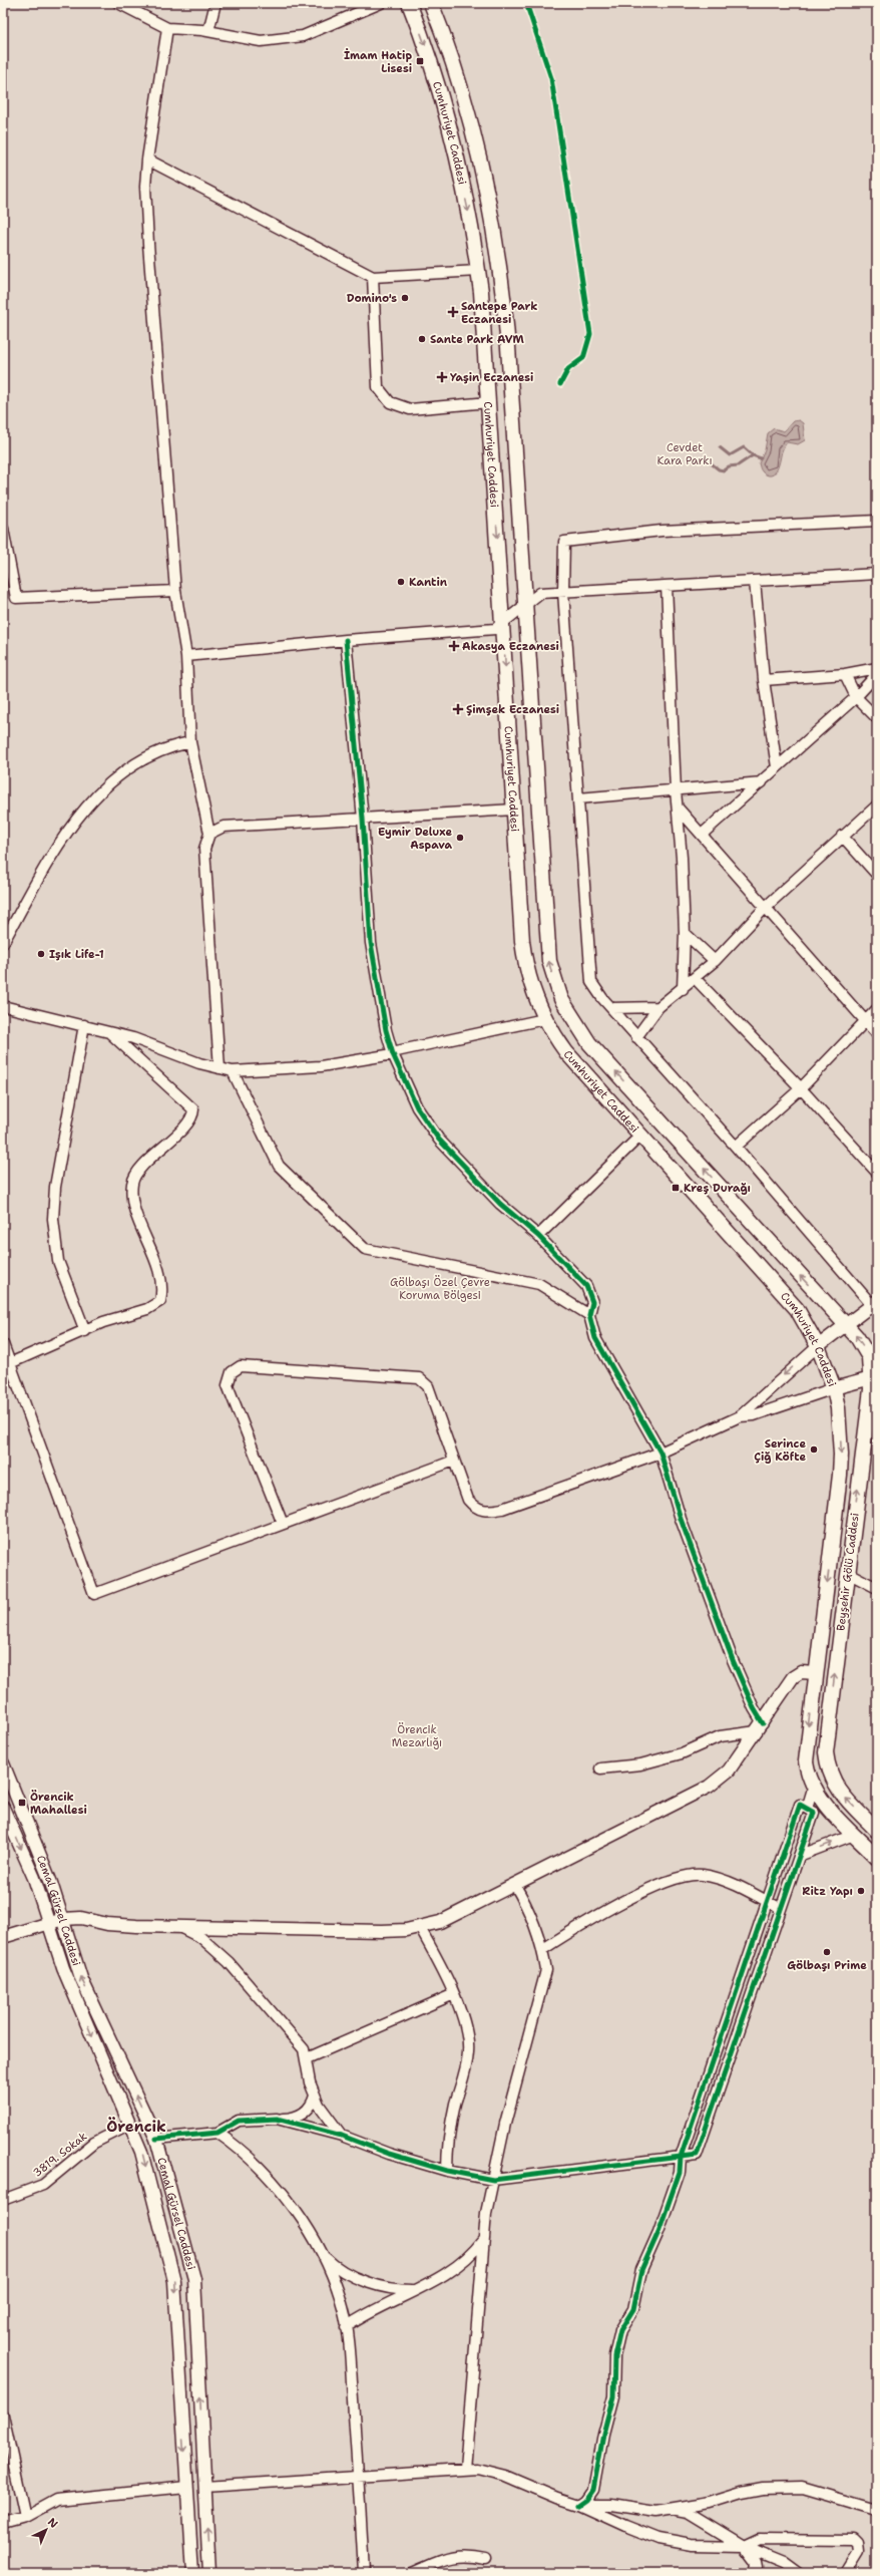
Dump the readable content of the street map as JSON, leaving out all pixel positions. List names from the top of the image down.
{
  "streets": {
    "main road": ["Cumhuriyet Caddesi", "Beyşehir Gölü Caddesi"],
    "street": ["Cemal Gürsel Caddesi", "3819. Sokak"]
  },
  "crossings": [
    ["Cumhuriyet Caddesi", "Beyşehir Gölü Caddesi"],
    ["Cemal Gürsel Caddesi", "3819. Sokak"]
  ],
  "one_way": ["Beyşehir Gölü Caddesi"],
  "districts": ["Örencik"],
  "parks": ["Cevdet Kara Parkı", "Gölbaşı Özel Çevre Koruma Bölgesi", "Örencik Mezarlığı"],
  "places": {
    "transit": ["İmam Hatip Lisesi", "Kreş Durağı", "Örencik Mahallesi"],
    "other": [
      "Domino's",
      "Sante Park AVM",
      "Kantin",
      "Eymir Deluxe Aspava",
      "Işık Life-1",
      "Serince Çiğ Köfte",
      "Ritz Yapı",
      "Gölbaşı Prime"
    ],
    "health": [
      "Santepe Park Eczanesi",
      "Yaşin Eczanesi",
      "Akasya Eczanesi",
      "Şimşek Eczanesi"
    ]
  },
  "north": "top right"
}
